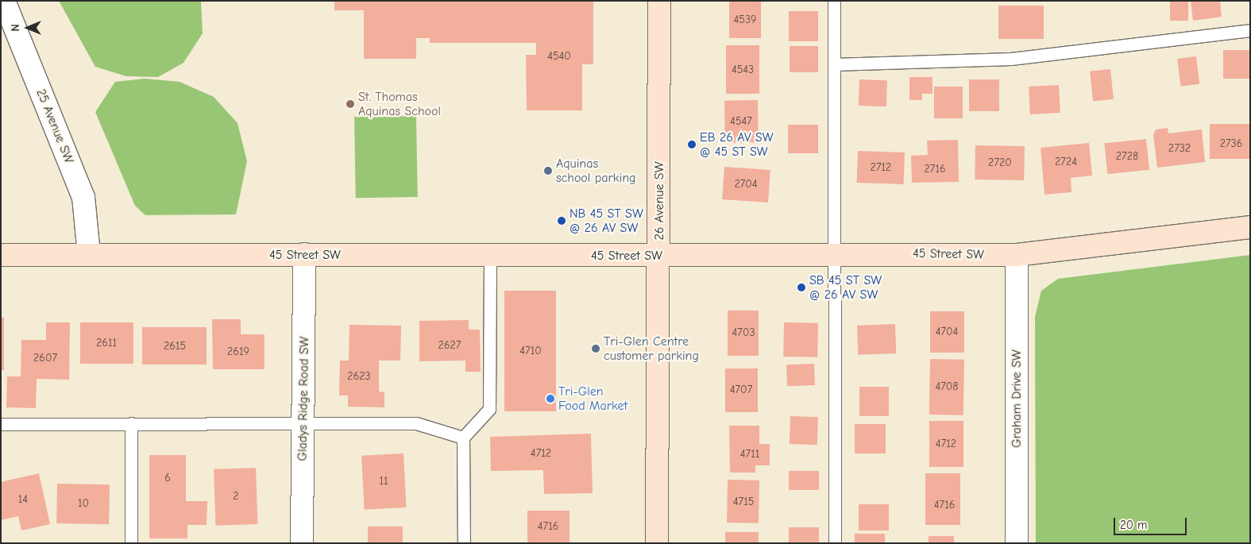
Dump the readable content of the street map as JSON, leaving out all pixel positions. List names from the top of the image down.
{
  "streets": {
    "street": [
      "25 Avenue SW",
      "26 Avenue SW",
      "45 Street SW",
      "Gladys Ridge Road SW",
      "Graham Drive SW"
    ]
  },
  "crossings": [
    ["25 Avenue SW", "45 Street SW"],
    ["26 Avenue SW", "45 Street SW"],
    ["45 Street SW", "Gladys Ridge Road SW"],
    ["45 Street SW", "Graham Drive SW"]
  ],
  "places": [
    "St. Thomas Aquinas School",
    "EB 26 AV SW @ 45 ST SW",
    "Aquinas school parking",
    "NB 45 ST SW @ 26 AV SW",
    "SB 45 ST SW @ 26 AV SW",
    "Tri-Glen Centre customer parking",
    "Tri-Glen Food Market"
  ],
  "house_numbers": [
    "4539",
    "4540",
    "4543",
    "4547",
    "2736",
    "2732",
    "2728",
    "2724",
    "2720",
    "2712",
    "2716",
    "2704",
    "4704",
    "4703",
    "2611",
    "2627",
    "2615",
    "4710",
    "2619",
    "2607",
    "2623",
    "4708",
    "4707",
    "4712",
    "4712",
    "4711",
    "6",
    "11",
    "2",
    "14",
    "4715",
    "10",
    "4716",
    "4716"
  ],
  "scale_bar": "20 m",
  "north": "left"
}
